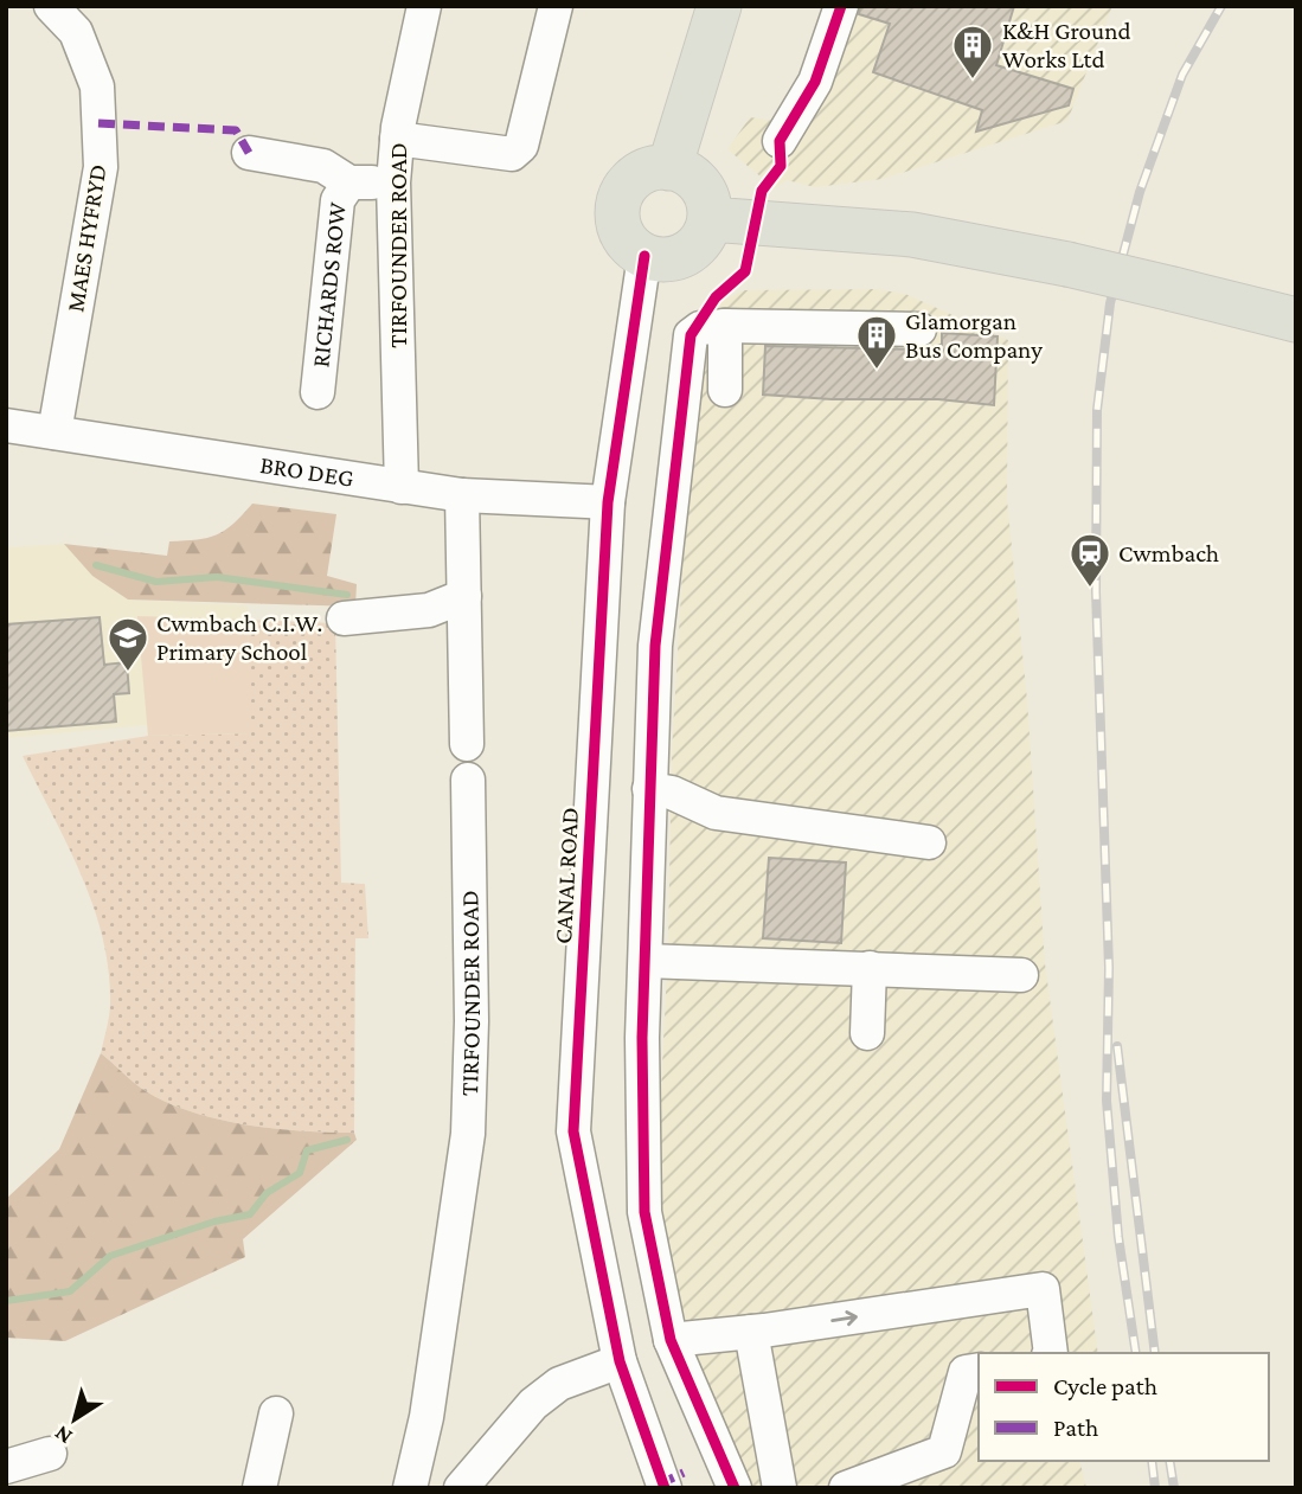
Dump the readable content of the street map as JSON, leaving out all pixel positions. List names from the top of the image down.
{
  "streets": {
    "street": [
      "MAES HYFRYD",
      "TIRFOUNDER ROAD",
      "RICHARDS ROW",
      "BRO DEG",
      "CANAL ROAD"
    ]
  },
  "crossings": [
    ["MAES HYFRYD", "BRO DEG"],
    ["TIRFOUNDER ROAD", "BRO DEG"],
    ["BRO DEG", "CANAL ROAD"]
  ],
  "places": {
    "building": ["K&H Ground Works Ltd", "Glamorgan Bus Company"],
    "station": ["Cwmbach"],
    "school or university": ["Cwmbach C.I.W. Primary School"]
  },
  "legend": ["Cycle path", "Path"],
  "north": "bottom left"
}
